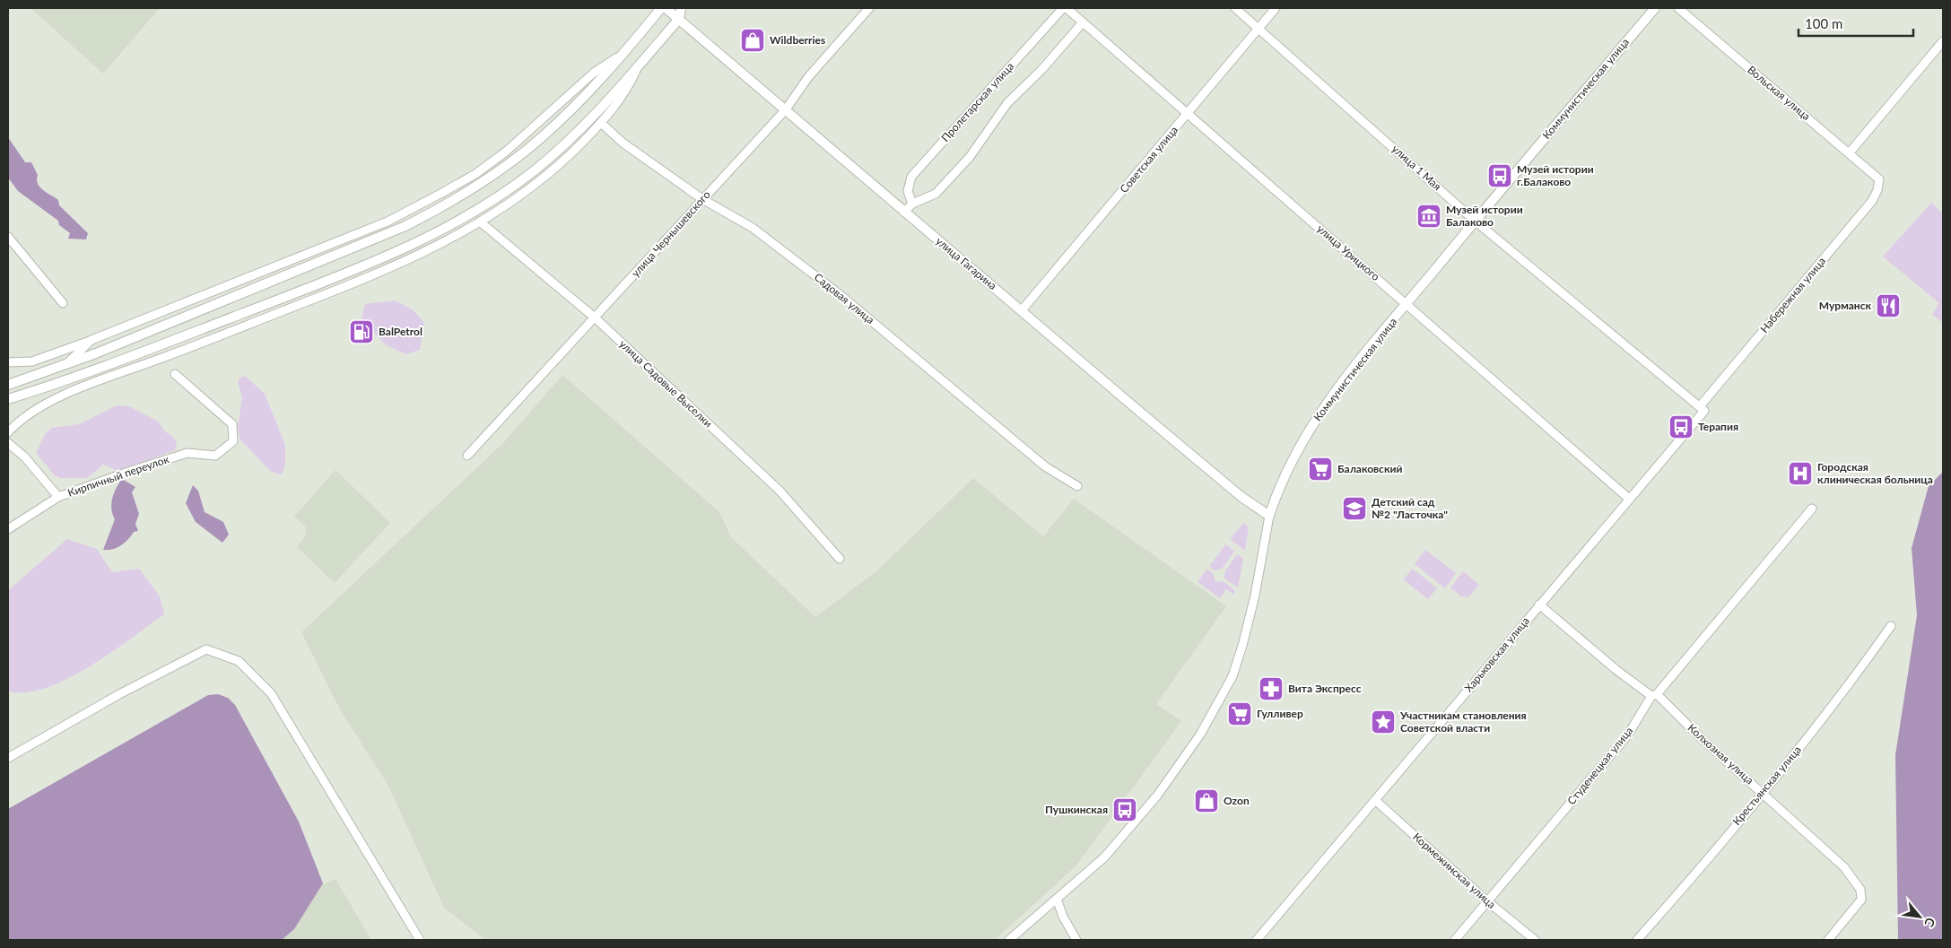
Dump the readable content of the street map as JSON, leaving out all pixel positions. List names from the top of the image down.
{
  "streets": {
    "main road": ["Коммунистическая улица", "улица Гагарина"],
    "street": [
      "Вольская улица",
      "Пролетарская улица",
      "Советская улица",
      "улица 1 Мая",
      "улица Чернышевского",
      "улица Урицкого",
      "Набережная улица",
      "Садовая улица",
      "улица Садовые Выселки",
      "Кирпичный переулок",
      "Харьковская улица",
      "Колхозная улица",
      "Студенецкая улица",
      "Крестьянская улица",
      "Кормежинская улица"
    ]
  },
  "crossings": [
    ["Коммунистическая улица", "улица 1 Мая"],
    ["Коммунистическая улица", "улица Урицкого"],
    ["Коммунистическая улица", "улица Гагарина"],
    ["Вольская улица", "Набережная улица"],
    ["Пролетарская улица", "улица Урицкого"],
    ["Пролетарская улица", "улица Гагарина"],
    ["Советская улица", "улица 1 Мая"],
    ["Советская улица", "улица Урицкого"],
    ["Советская улица", "улица Гагарина"],
    ["улица 1 Мая", "Набережная улица"],
    ["улица 1 Мая", "Харьковская улица"],
    ["улица Чернышевского", "улица Гагарина"],
    ["улица Чернышевского", "Садовая улица"],
    ["улица Чернышевского", "улица Садовые Выселки"],
    ["улица Урицкого", "Харьковская улица"],
    ["Набережная улица", "Харьковская улица"],
    ["Харьковская улица", "Колхозная улица"],
    ["Харьковская улица", "Кормежинская улица"],
    ["Колхозная улица", "Студенецкая улица"],
    ["Колхозная улица", "Крестьянская улица"],
    ["Студенецкая улица", "Кормежинская улица"]
  ],
  "places": {
    "shop": ["Wildberries", "Ozon"],
    "bus stop": ["Музей истории г.Балаково", "Терапия", "Пушкинская"],
    "museum": ["Музей истории Балаково"],
    "restaurant": ["Мурманск"],
    "fuel station": ["BalPetrol"],
    "supermarket": ["Балаковский", "Гулливер"],
    "hospital": ["Городская клиническая больница"],
    "school or university": ["Детский сад №2 \"Ласточка\""],
    "pharmacy": ["Вита Экспресс"],
    "place": ["Участникам становления Советской власти"]
  },
  "scale_bar": "100 m",
  "north": "bottom right"
}
